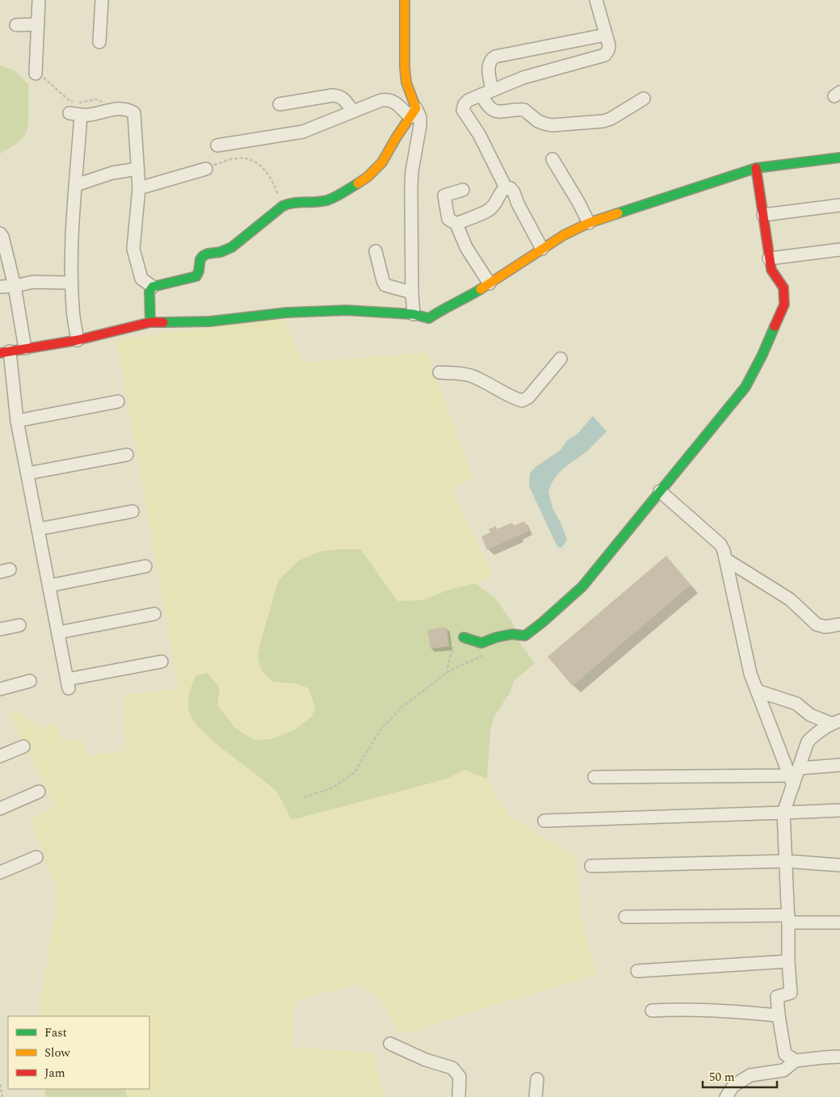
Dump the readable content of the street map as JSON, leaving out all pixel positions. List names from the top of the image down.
{
  "legend": ["Fast", "Slow", "Jam"],
  "scale_bar": "50 m"
}
